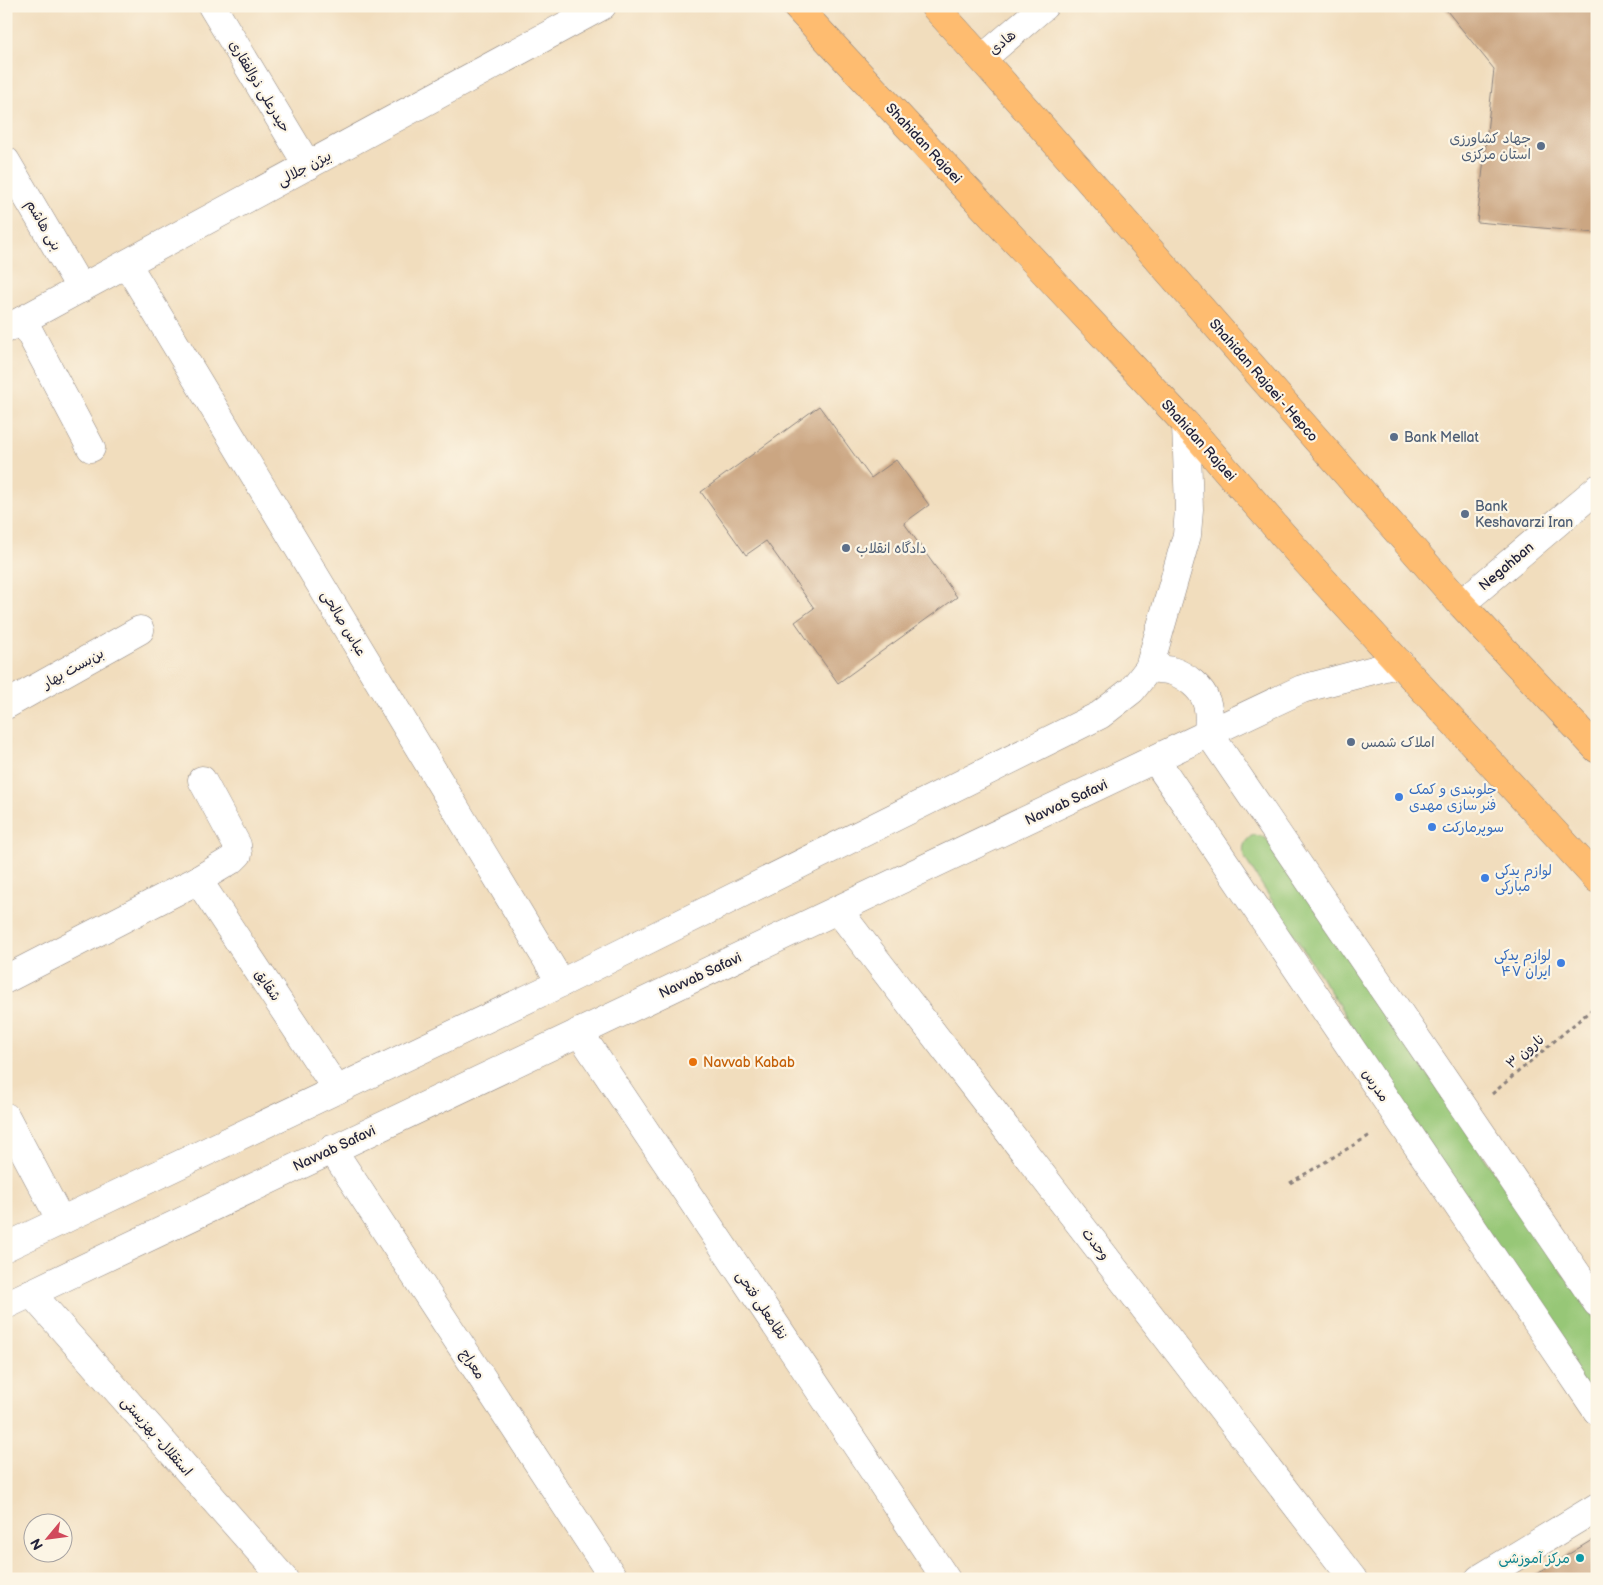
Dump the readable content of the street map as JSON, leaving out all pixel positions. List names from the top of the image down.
{
  "streets": {
    "main road": ["Shahidan Rajaei", "Shahidan Rajaei - Hepco"],
    "street": [
      "هادی",
      "حیدرعلی ذوالفقاری",
      "بیژن جلالی",
      "بنی هاشم",
      "Negahban",
      "عباس صالحی",
      "بن‌بست بهار",
      "Navvab Safavi",
      "شقایق",
      "مدرس",
      "وحدت",
      "نظامعلی فتحی",
      "معراج",
      "استقلال- بهزیستی"
    ],
    "path": ["نارون ۳"]
  },
  "crossings": [
    ["هادی", "Shahidan Rajaei - Hepco"],
    ["حیدرعلی ذوالفقاری", "بیژن جلالی"],
    ["Shahidan Rajaei", "Navvab Safavi"],
    ["بیژن جلالی", "بنی هاشم"],
    ["بیژن جلالی", "عباس صالحی"],
    ["Shahidan Rajaei - Hepco", "Negahban"],
    ["Navvab Safavi", "مدرس"],
    ["Navvab Safavi", "وحدت"],
    ["Navvab Safavi", "نظامعلی فتحی"],
    ["Navvab Safavi", "معراج"],
    ["Navvab Safavi", "استقلال- بهزیستی"]
  ],
  "places": [
    "جهاد کشاورزی استان مرکزی",
    "Bank Mellat",
    "Bank Keshavarzi Iran",
    "دادگاه انقلاب",
    "املاک شمس",
    "جلوبندی و کمک فنر سازی مهدی",
    "سوپرمارکت",
    "لوازم یدکی مبارکی",
    "لوازم یدکی ایران ۴۷",
    "Navvab Kabab",
    "مرکز آموزشی"
  ],
  "north": "bottom left"
}
